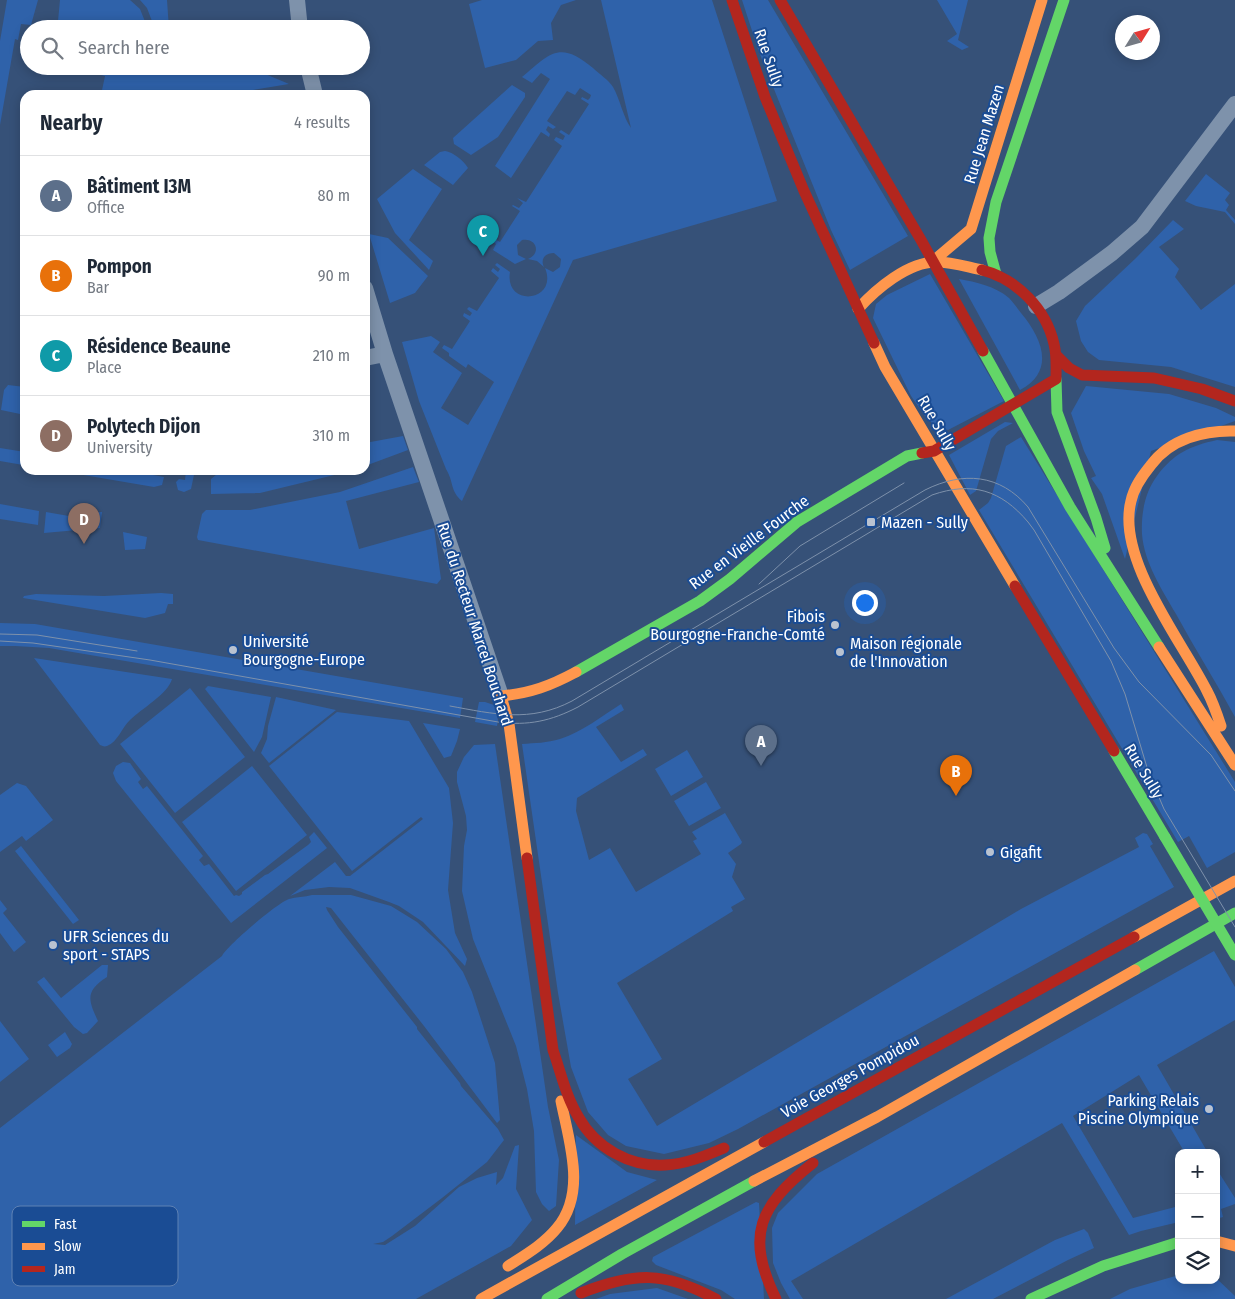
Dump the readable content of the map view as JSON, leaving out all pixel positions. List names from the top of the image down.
{
  "streets": {
    "main road": [
      "Rue Sully",
      "Rue Jean Mazen",
      "Rue en Vieille Fourche",
      "Rue du Recteur Marcel Bouchard",
      "Voie Georges Pompidou"
    ]
  },
  "crossings": [
    ["Rue Sully", "Rue Jean Mazen"],
    ["Rue Sully", "Rue en Vieille Fourche"],
    ["Rue en Vieille Fourche", "Rue du Recteur Marcel Bouchard"]
  ],
  "places": {
    "transit": ["Mazen - Sully"],
    "other": [
      "Fibois Bourgogne-Franche-Comté",
      "Université Bourgogne-Europe",
      "Maison régionale de l'Innovation",
      "Gigafit",
      "UFR Sciences du sport - STAPS",
      "Parking Relais Piscine Olympique"
    ]
  },
  "legend": ["Fast", "Slow", "Jam"],
  "north": "top right",
  "page": {
    "search": "Search here",
    "heading": ["Nearby", "4 results"],
    "list": [
      {
        "mark": "A",
        "name": "Bâtiment I3M",
        "note": "Office",
        "value": "80 m"
      },
      {
        "mark": "B",
        "name": "Pompon",
        "note": "Bar",
        "value": "90 m"
      },
      {
        "mark": "C",
        "name": "Résidence Beaune",
        "note": "Place",
        "value": "210 m"
      },
      {
        "mark": "D",
        "name": "Polytech Dijon",
        "note": "University",
        "value": "310 m"
      }
    ],
    "pins": [
      "C",
      "D",
      "A",
      "B"
    ],
    "map_buttons": ["+", "−"]
  }
}
